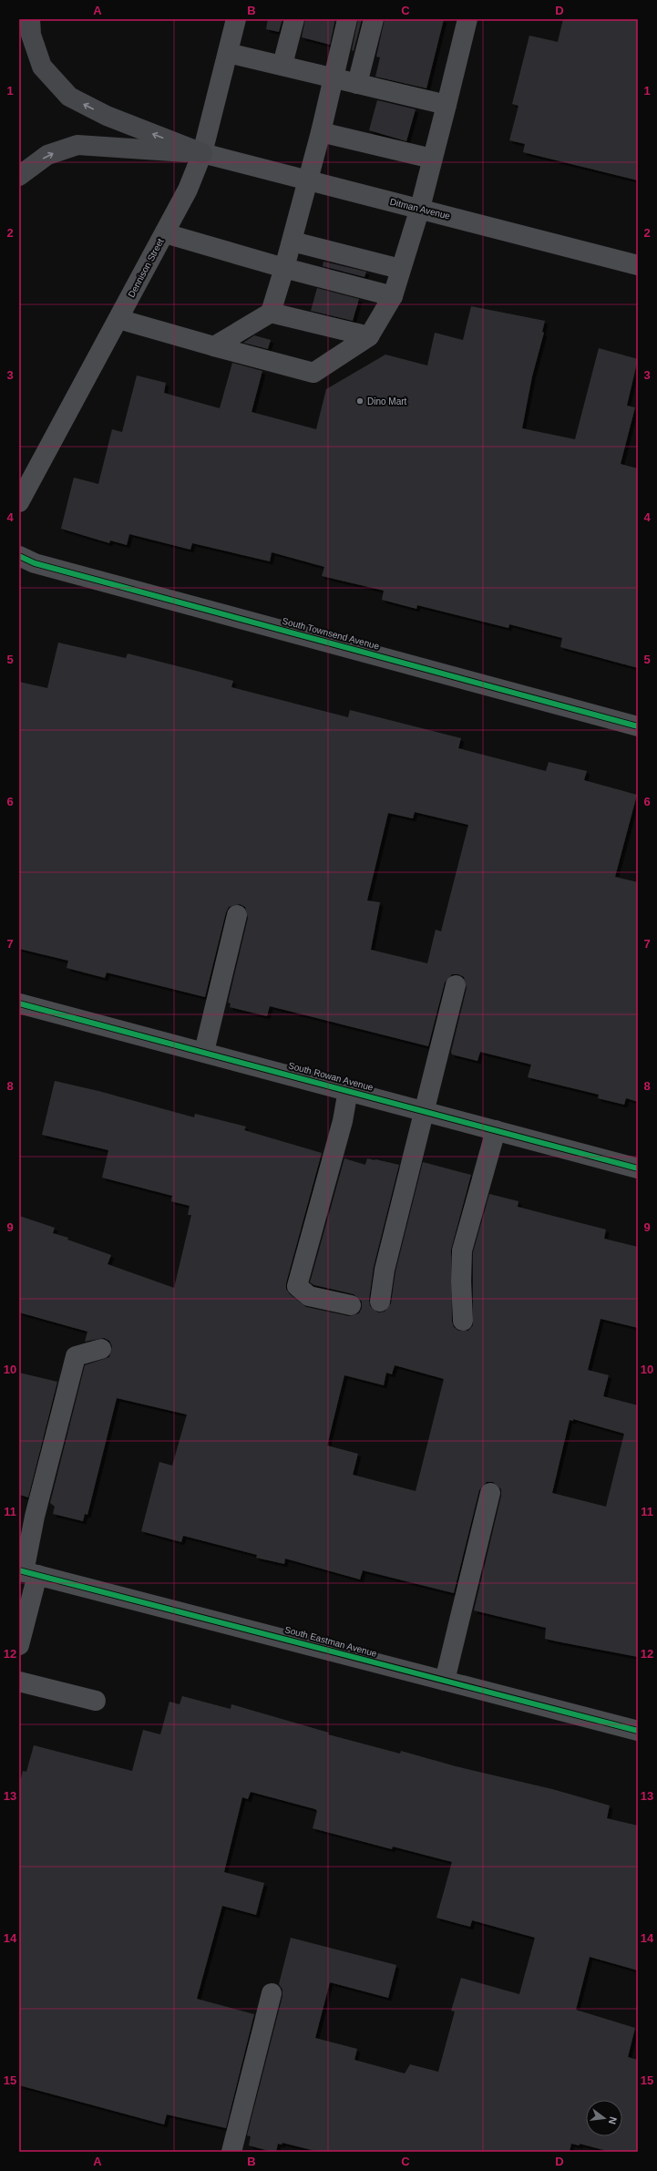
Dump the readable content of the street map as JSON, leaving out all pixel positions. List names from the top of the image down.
{
  "streets": {
    "street": [
      "Ditman Avenue",
      "Dennison Street",
      "South Townsend Avenue",
      "South Rowan Avenue",
      "South Eastman Avenue"
    ]
  },
  "crossings": [
    ["Ditman Avenue", "Dennison Street"]
  ],
  "places": ["Dino Mart"],
  "north": "right",
  "grid": {
    "columns": [
      "A",
      "B",
      "C",
      "D"
    ],
    "rows": [
      "1",
      "2",
      "3",
      "4",
      "5",
      "6",
      "7",
      "8",
      "9",
      "10",
      "11",
      "12",
      "13",
      "14",
      "15"
    ]
  }
}
